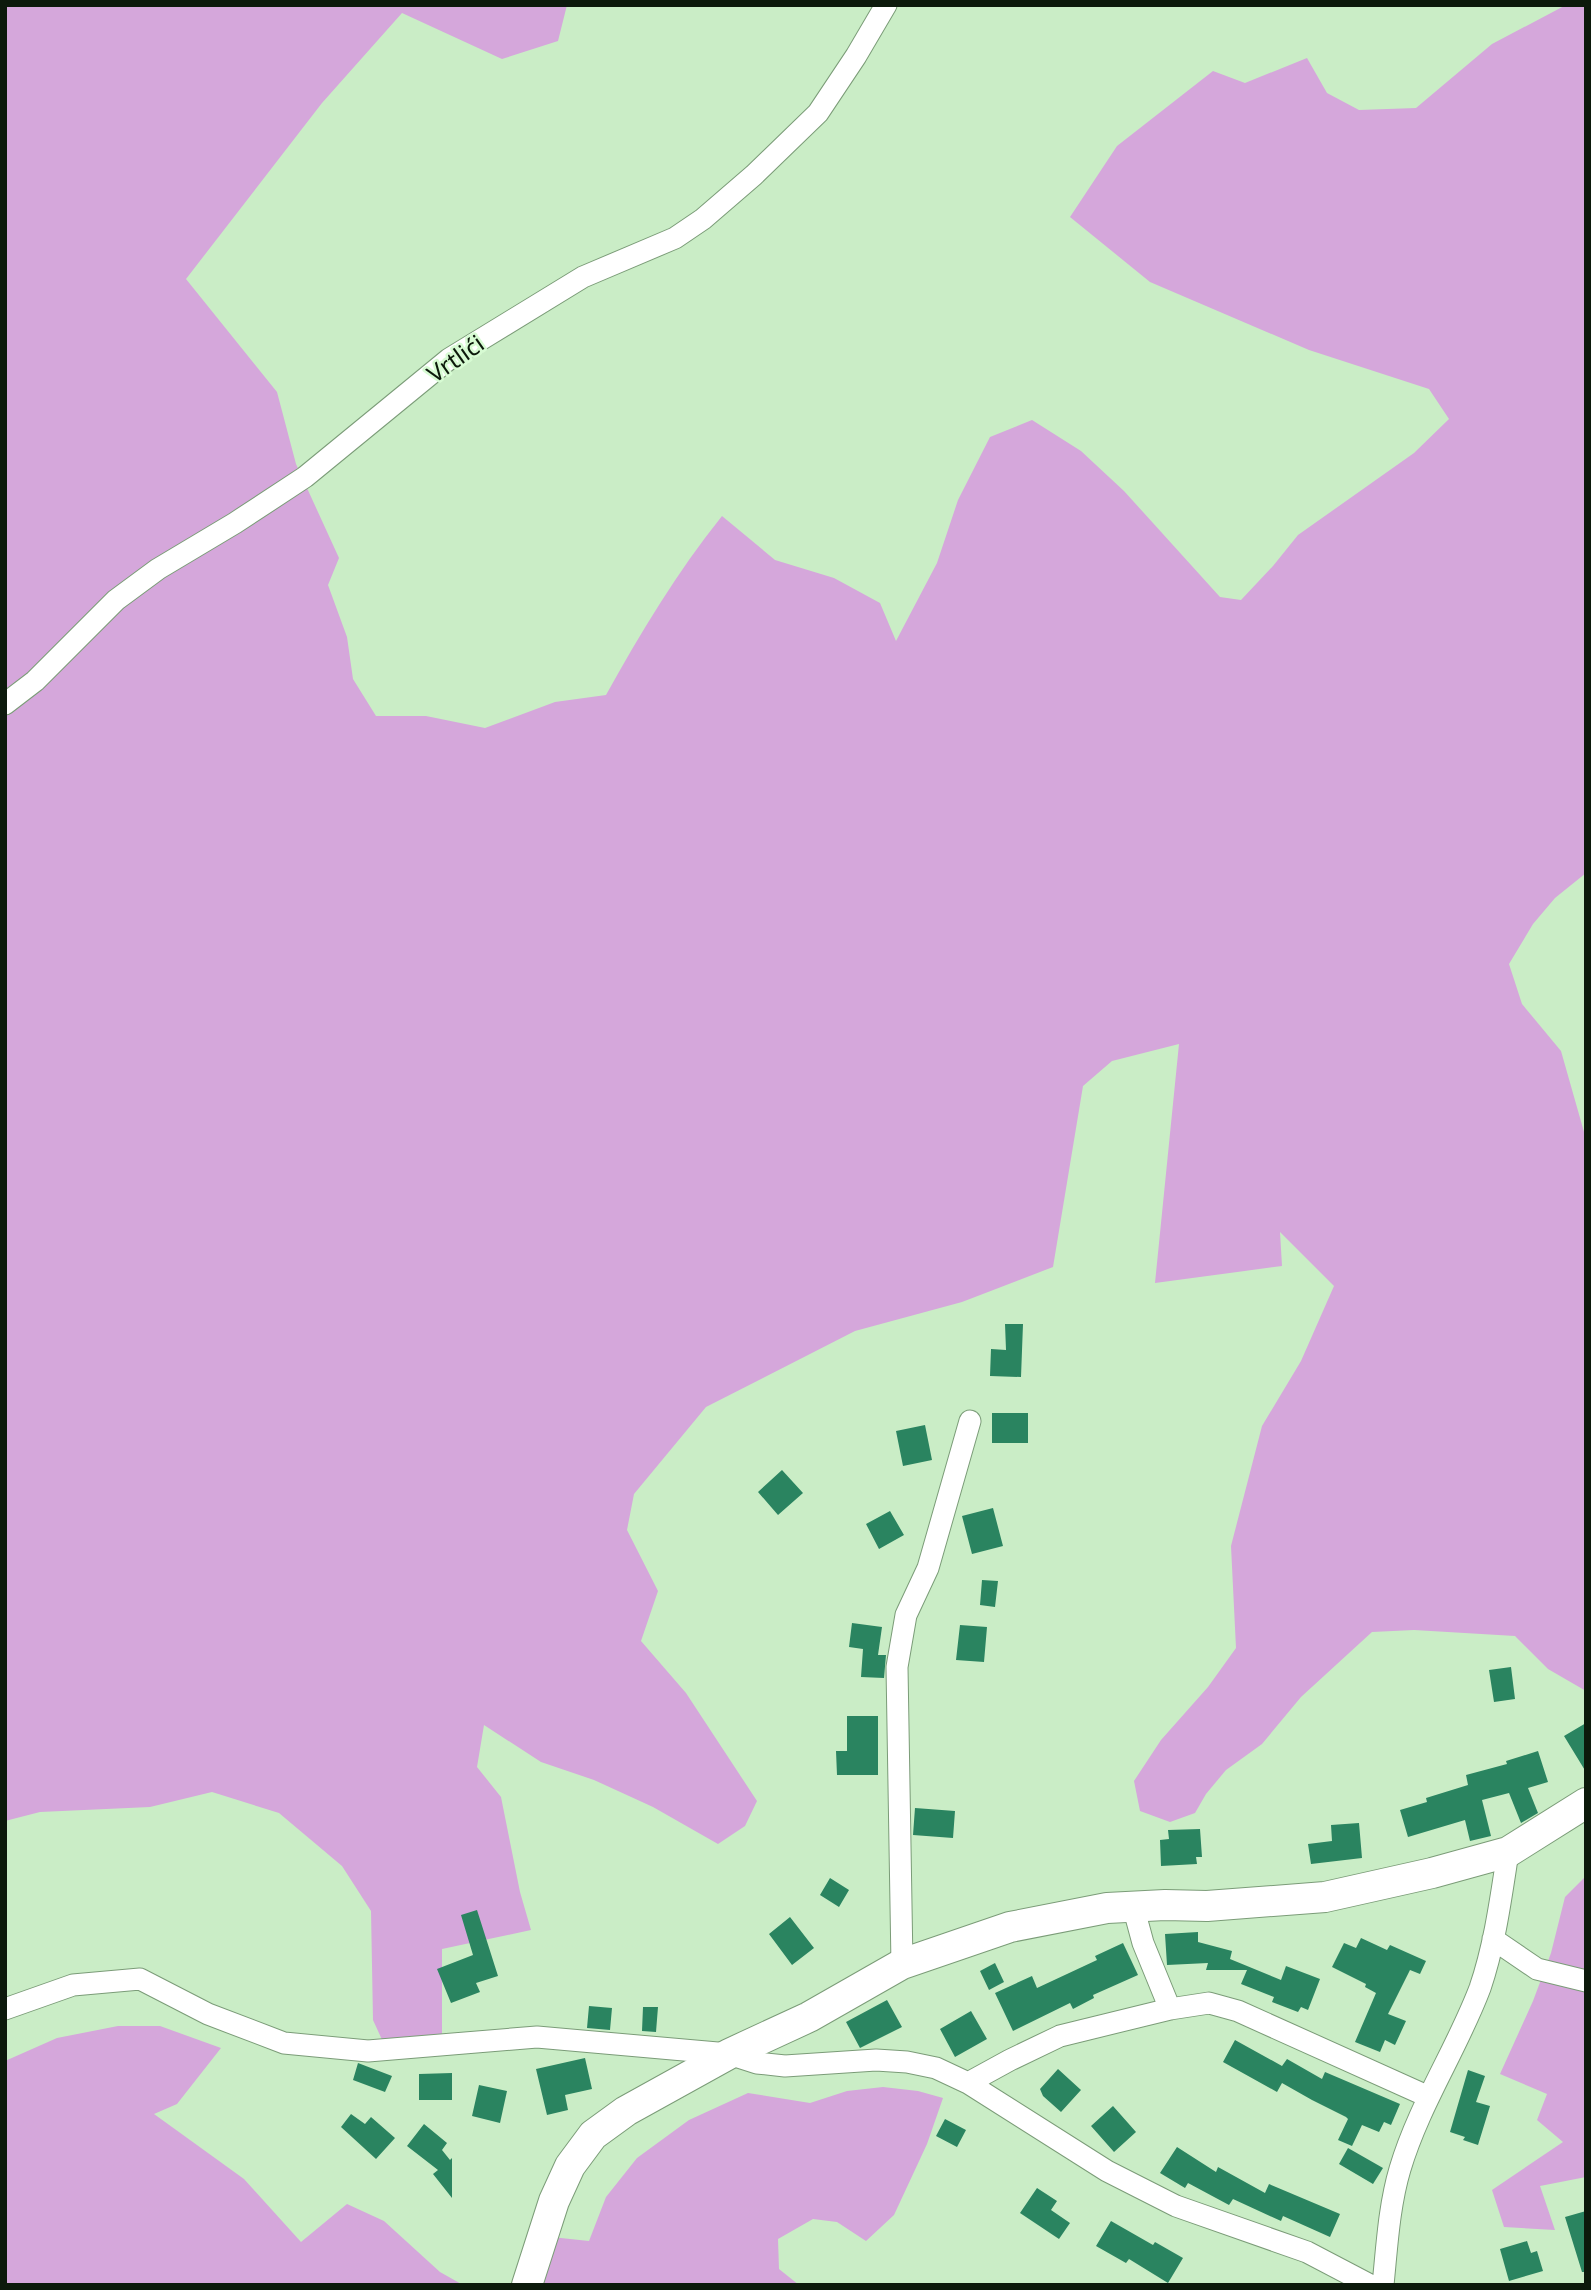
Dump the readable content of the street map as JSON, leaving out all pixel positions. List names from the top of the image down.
{
  "streets": {
    "street": ["Vrtlići"]
  }
}
